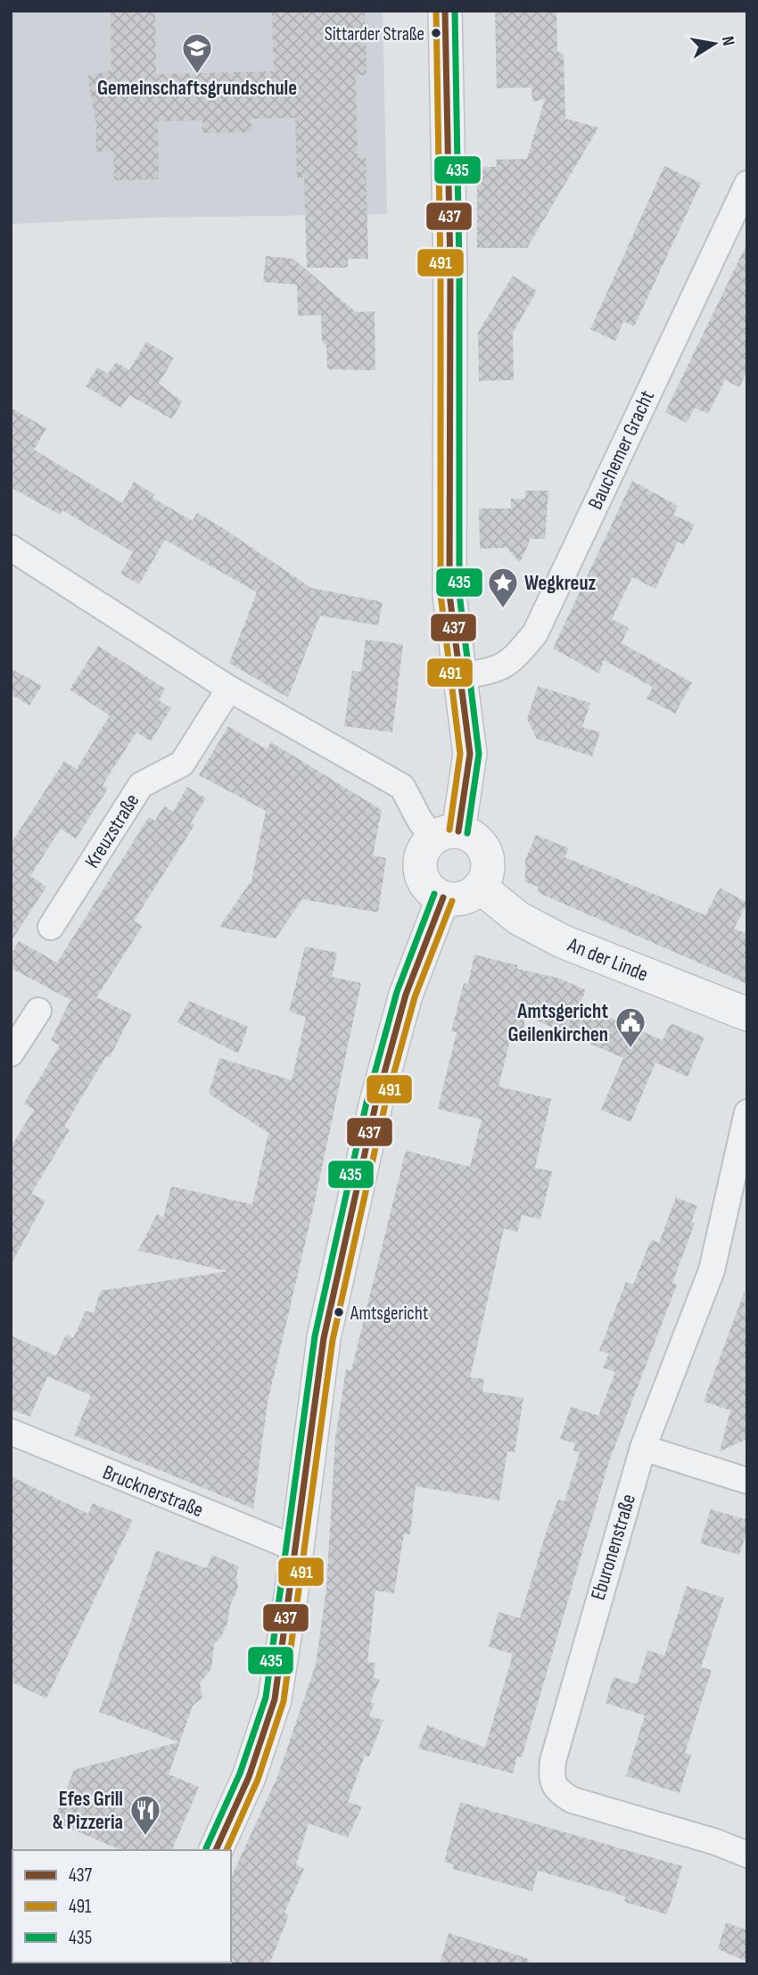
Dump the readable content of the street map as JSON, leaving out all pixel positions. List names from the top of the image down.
{
  "streets": {
    "street": [
      "Bauchemer Gracht",
      "Kreuzstraße",
      "An der Linde",
      "Brucknerstraße",
      "Eburonenstraße"
    ]
  },
  "places": {
    "other": ["Sittarder Straße", "Amtsgericht"],
    "school or university": ["Gemeinschaftsgrundschule"],
    "place": ["Wegkreuz"],
    "public building": ["Amtsgericht Geilenkirchen"],
    "restaurant": ["Efes Grill & Pizzeria"]
  },
  "lines": ["transit line 437", "transit line 491", "transit line 435"],
  "legend": ["437", "491", "435"],
  "north": "right"
}
